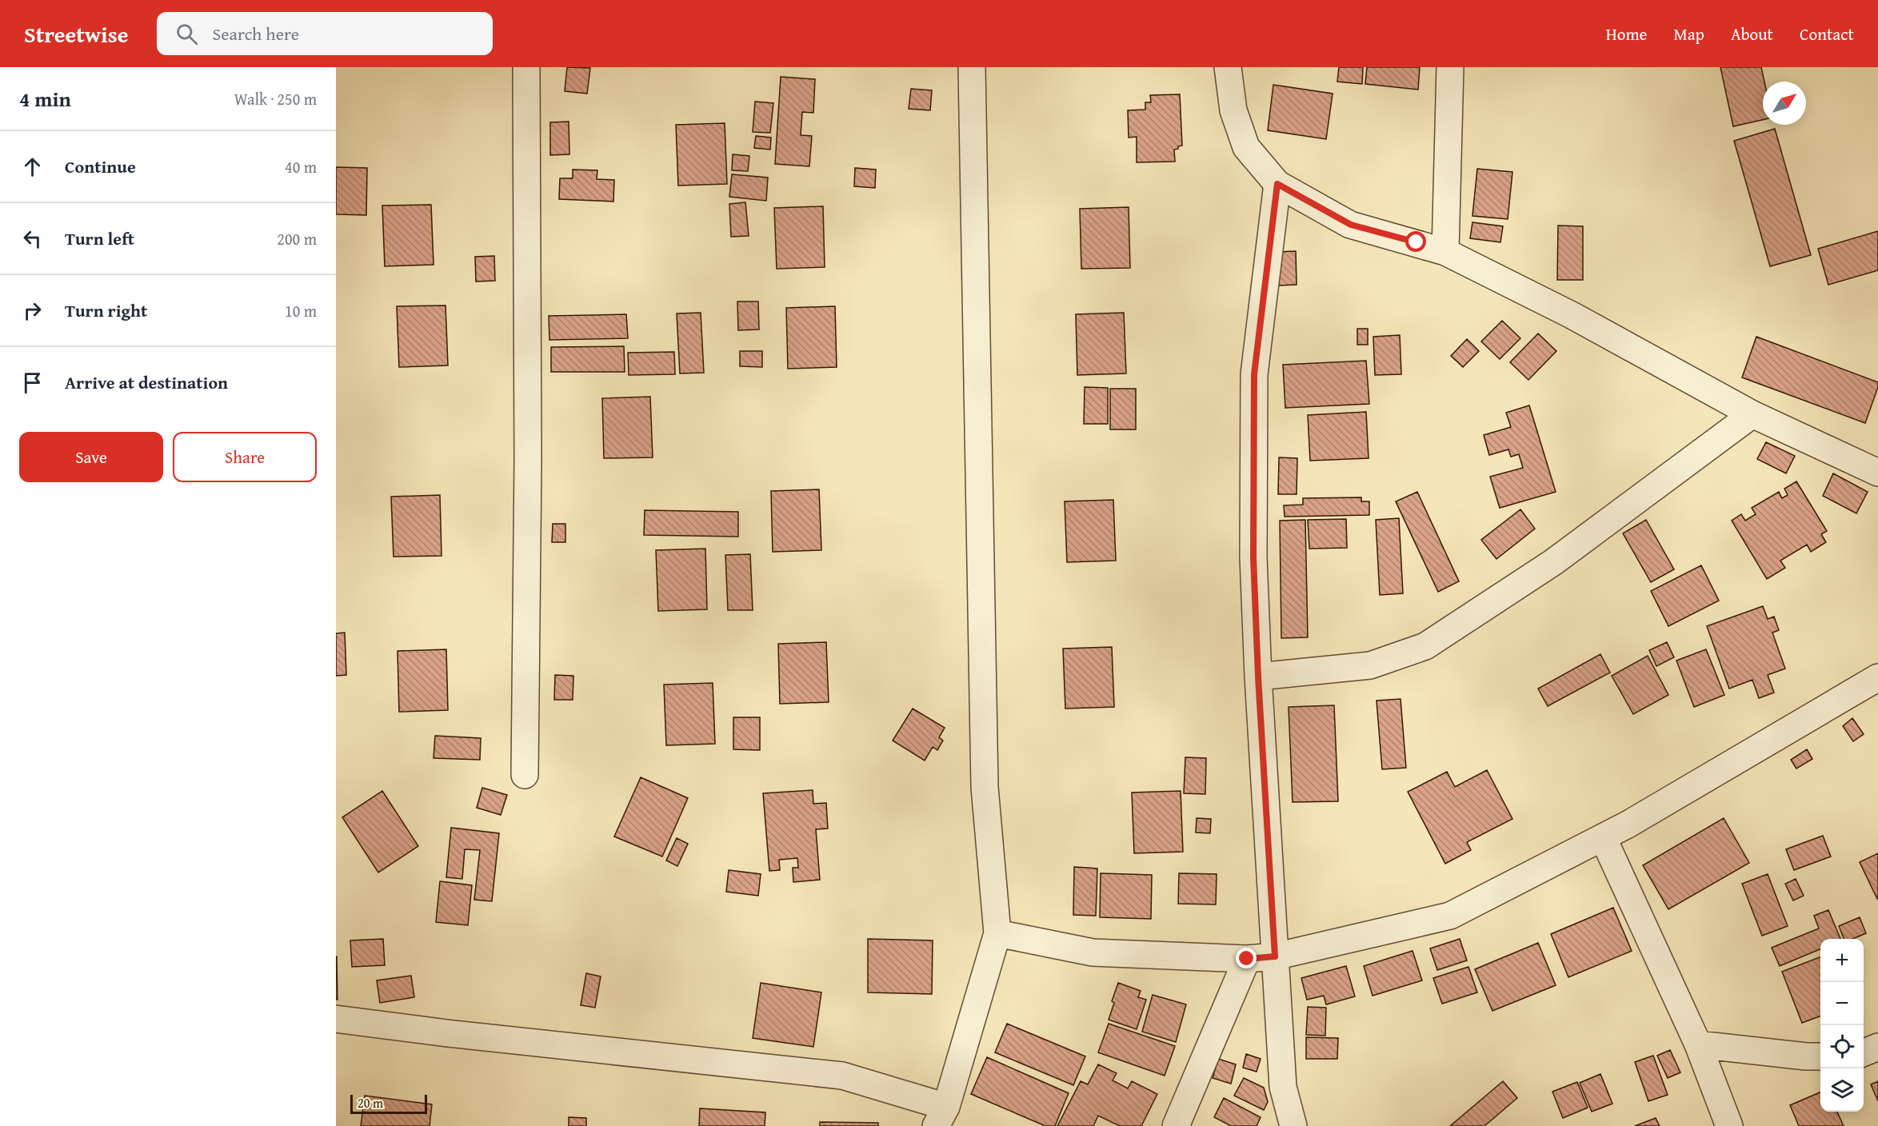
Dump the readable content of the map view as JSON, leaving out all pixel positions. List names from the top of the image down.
{
  "scale_bar": "20 m",
  "north": "top right",
  "page": {
    "header": "Streetwise",
    "search": "Search here",
    "nav": [
      "Home",
      "Map",
      "About",
      "Contact"
    ],
    "heading": ["4 min", "Walk · 250 m"],
    "list": [
      ["Continue", "40 m"],
      ["Turn left", "200 m"],
      ["Turn right", "10 m"],
      "Arrive at destination"
    ],
    "buttons": ["Save", "Share"],
    "map_buttons": ["+", "−"],
    "scale": "20 m"
  }
}
